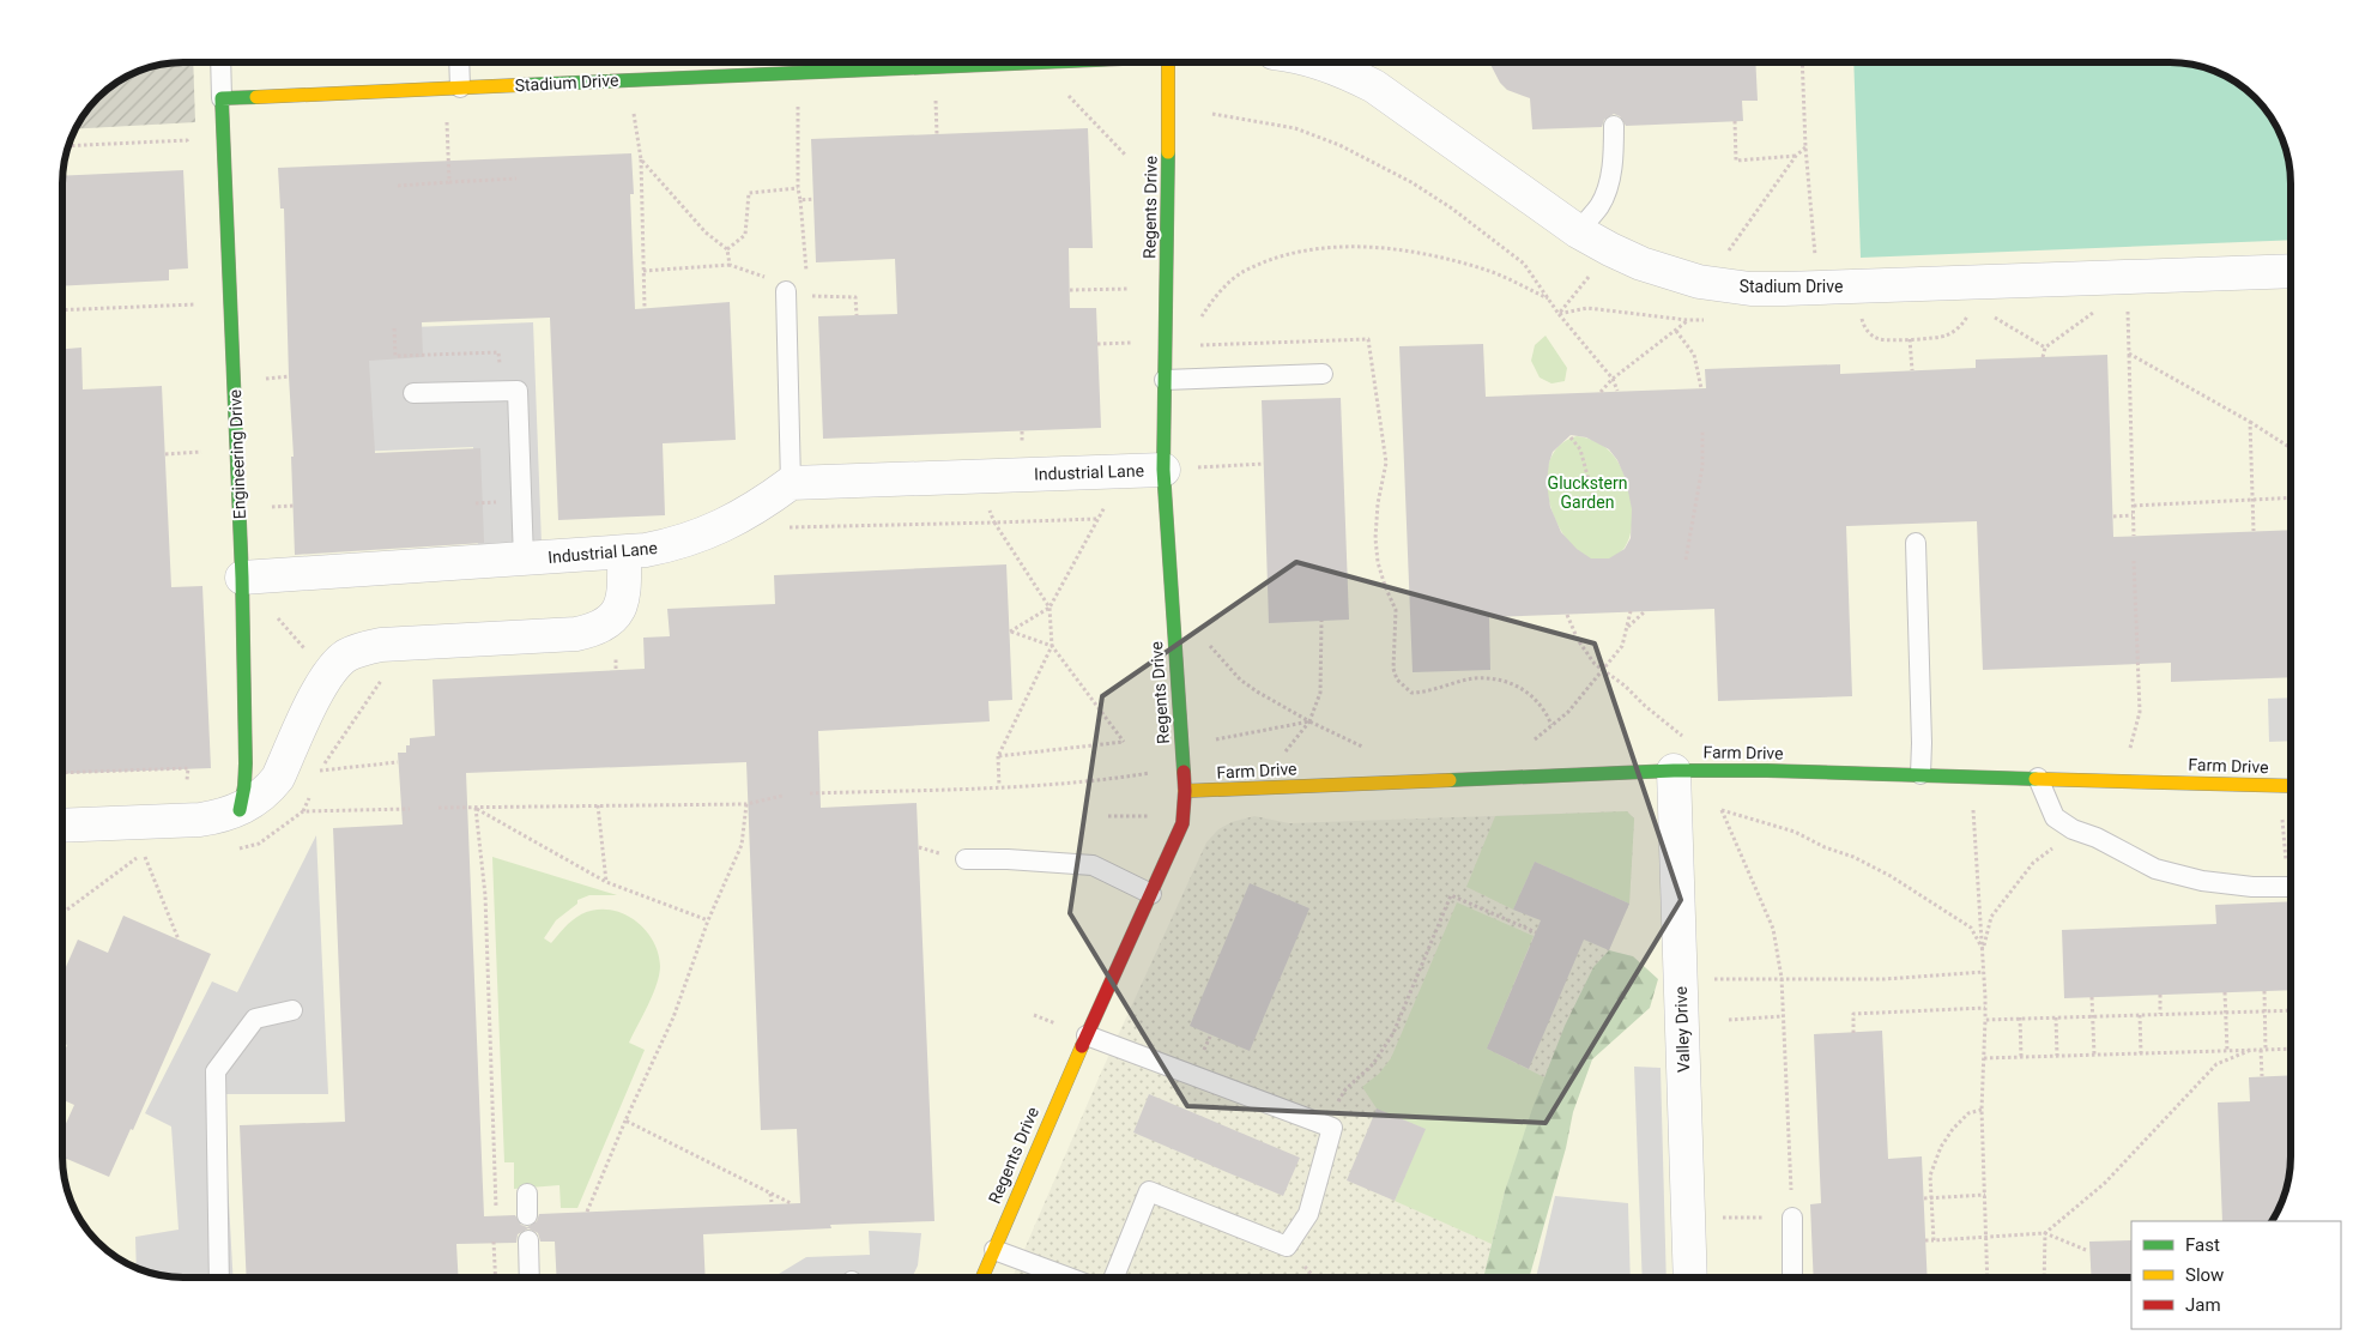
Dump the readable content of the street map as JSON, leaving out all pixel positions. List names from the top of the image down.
{
  "streets": {
    "street": [
      "Stadium Drive",
      "Regents Drive",
      "Engineering Drive",
      "Industrial Lane",
      "Farm Drive",
      "Valley Drive"
    ]
  },
  "crossings": [
    ["Stadium Drive", "Engineering Drive"],
    ["Regents Drive", "Industrial Lane"],
    ["Regents Drive", "Farm Drive"],
    ["Engineering Drive", "Industrial Lane"],
    ["Farm Drive", "Valley Drive"]
  ],
  "parks": ["Gluckstern Garden"],
  "legend": ["Fast", "Slow", "Jam"]
}
